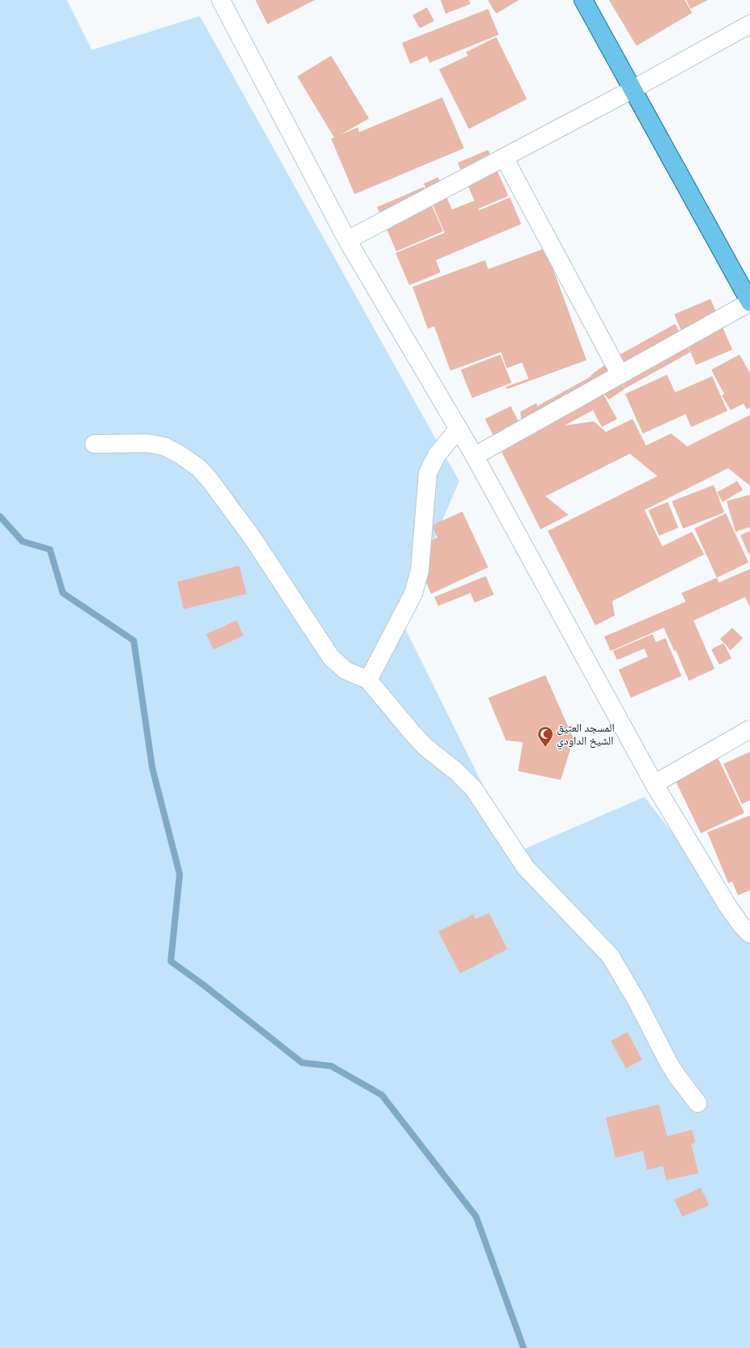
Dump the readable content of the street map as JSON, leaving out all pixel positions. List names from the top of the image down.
{
  "places": {
    "mosque": ["المسجد العتيق الشيخ الداودي"]
  }
}
